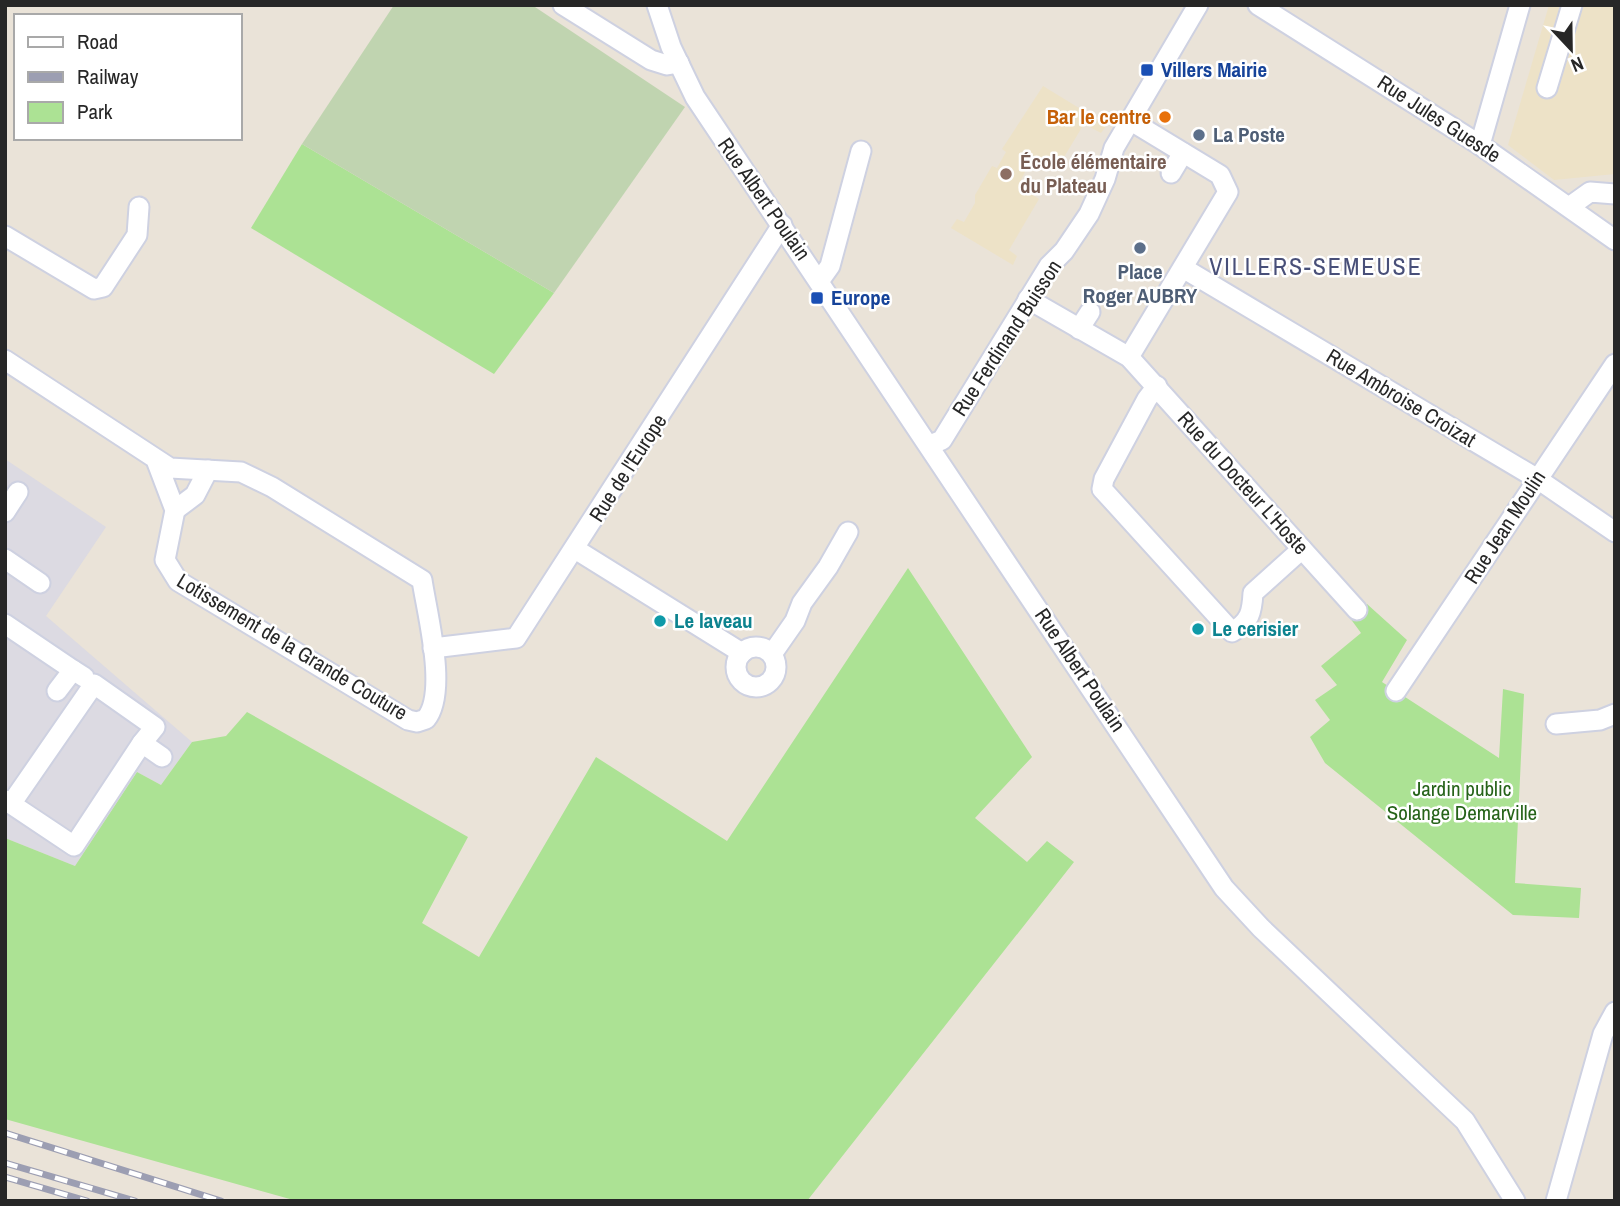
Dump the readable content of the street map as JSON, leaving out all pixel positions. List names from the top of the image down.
{
  "streets": {
    "street": [
      "Rue Jules Guesde",
      "Rue Albert Poulain",
      "Rue Ferdinand Buisson",
      "Rue Ambroise Croizat",
      "Rue de l'Europe",
      "Rue du Docteur L'Hoste",
      "Rue Jean Moulin",
      "Lotissement de la Grande Couture"
    ]
  },
  "crossings": [
    ["Rue Albert Poulain", "Rue Ferdinand Buisson"],
    ["Rue Albert Poulain", "Rue de l'Europe"],
    ["Rue Ambroise Croizat", "Rue Jean Moulin"],
    ["Rue de l'Europe", "Lotissement de la Grande Couture"]
  ],
  "districts": ["VILLERS-SEMEUSE"],
  "parks": ["Jardin public Solange Demarville"],
  "places": {
    "transit": ["Villers Mairie", "Europe"],
    "other": [
      "Bar le centre",
      "La Poste",
      "École élémentaire du Plateau",
      "Place Roger AUBRY",
      "Le laveau",
      "Le cerisier"
    ]
  },
  "legend": ["Road", "Railway", "Park"],
  "north": "bottom"
}
